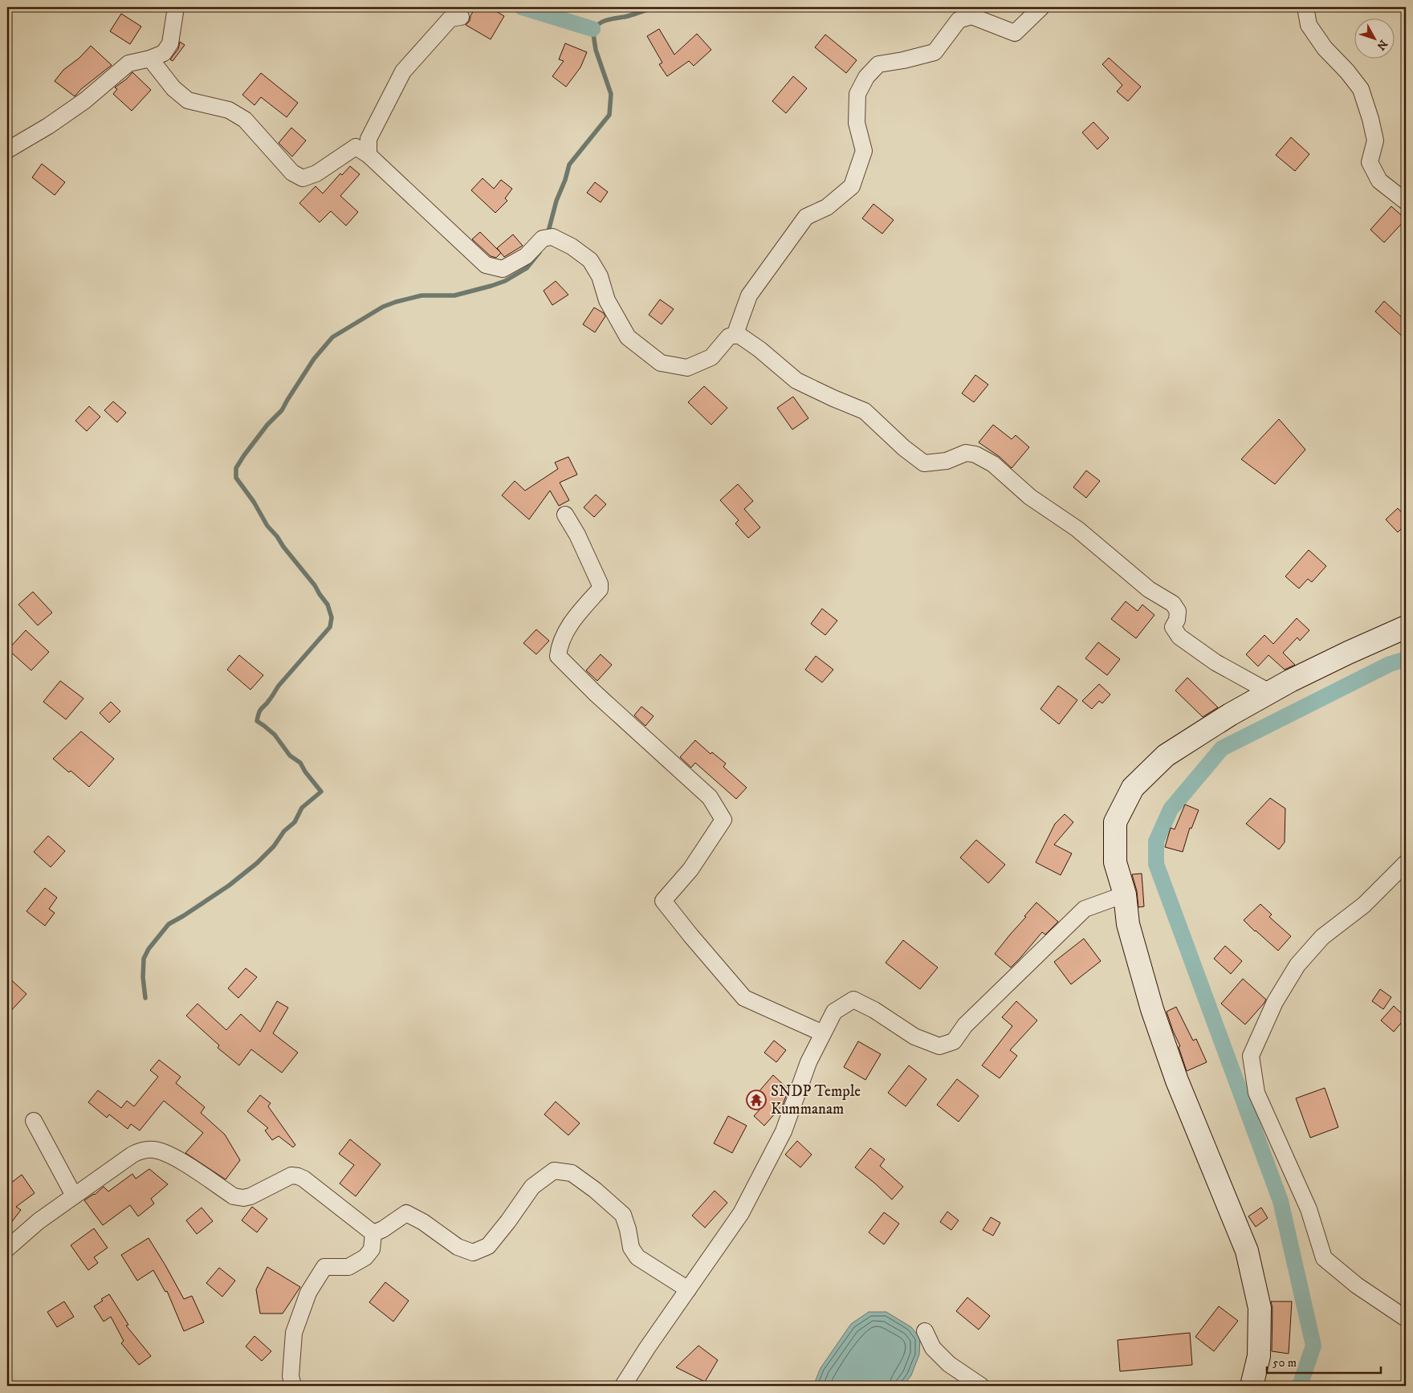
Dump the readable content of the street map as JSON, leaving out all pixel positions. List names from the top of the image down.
{
  "places": {
    "temple": ["SNDP Temple Kummanam"]
  },
  "scale_bar": "50 m",
  "north": "bottom right"
}
